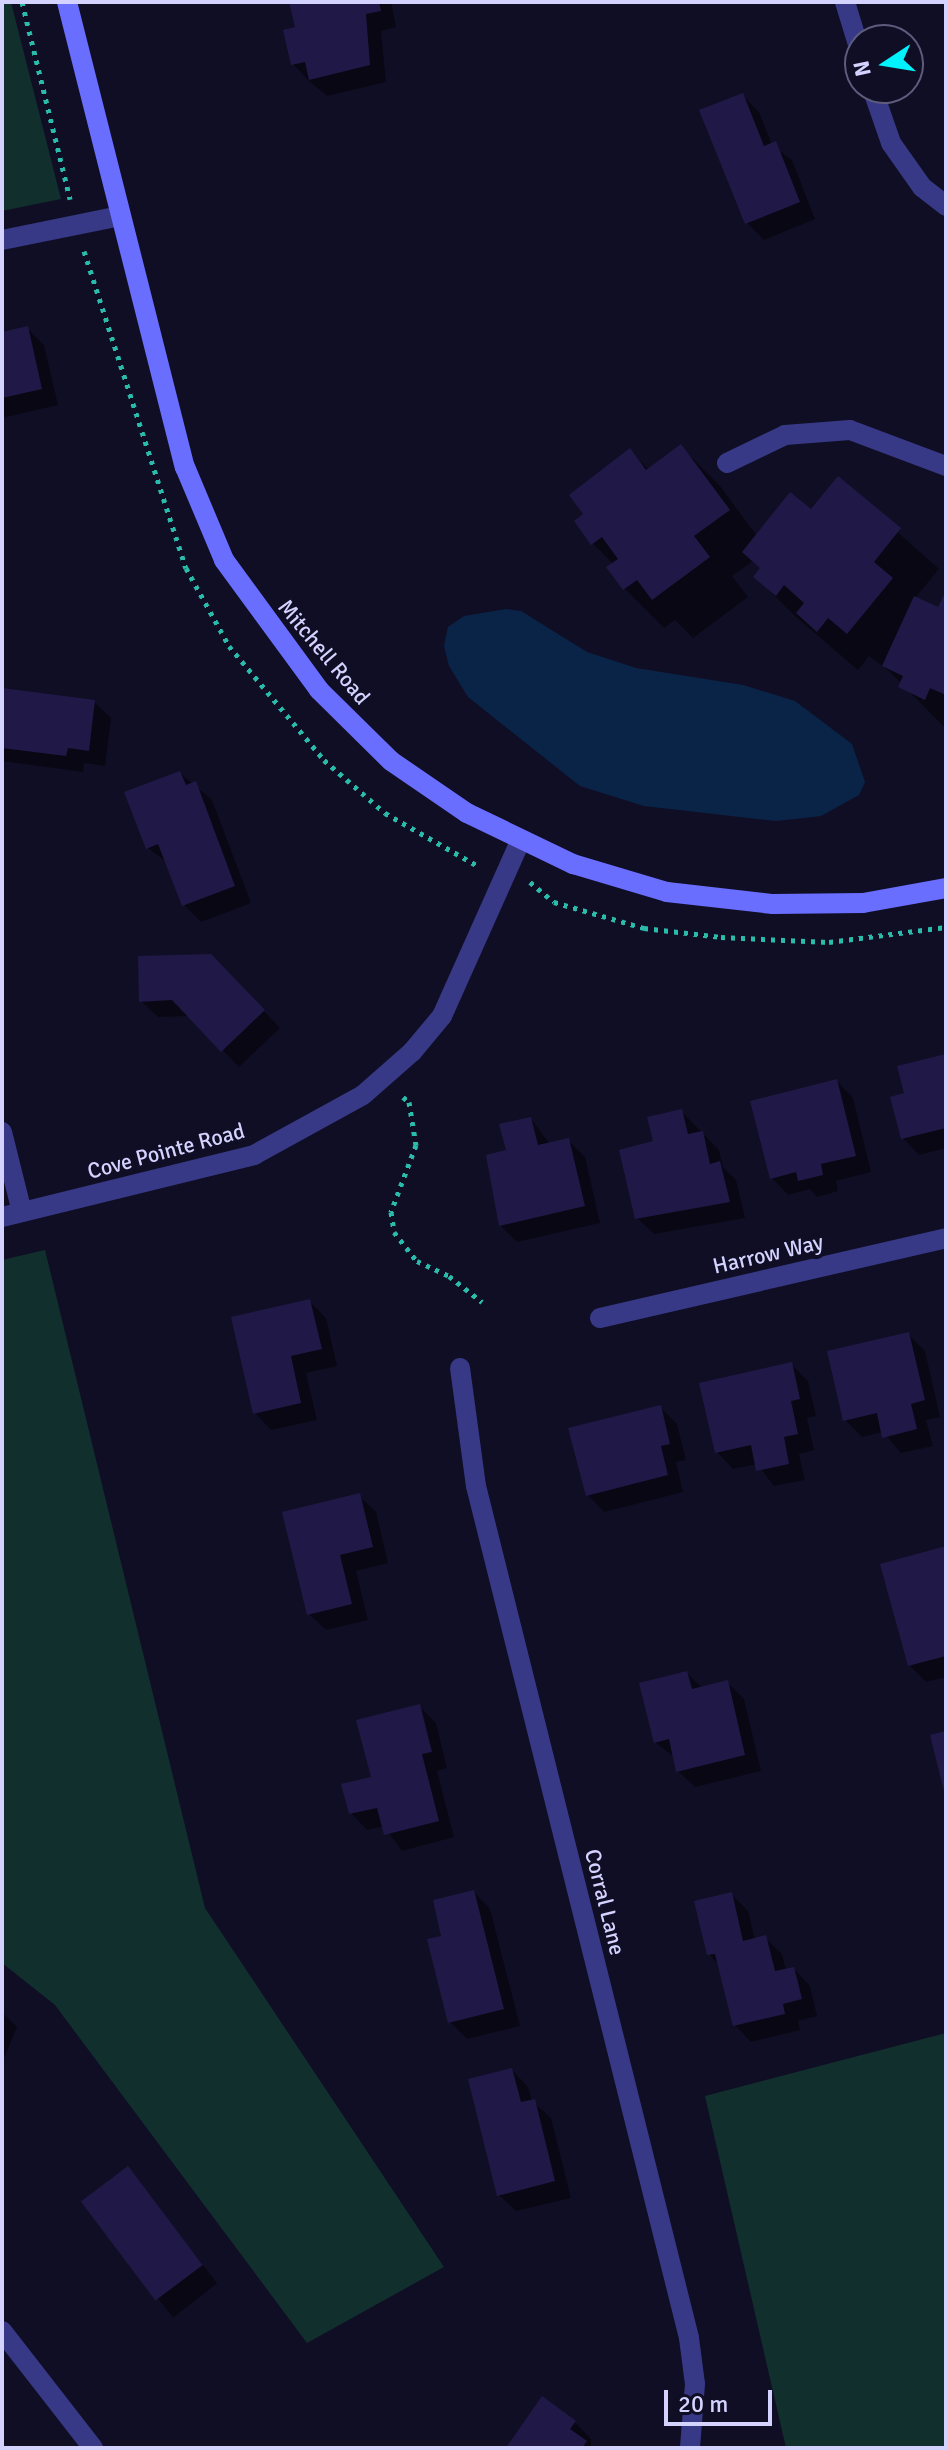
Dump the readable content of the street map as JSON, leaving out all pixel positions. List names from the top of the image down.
{
  "streets": {
    "main road": ["Mitchell Road"],
    "street": ["Cove Pointe Road", "Harrow Way", "Corral Lane"]
  },
  "crossings": [
    ["Mitchell Road", "Cove Pointe Road"]
  ],
  "scale_bar": "20 m",
  "north": "left"
}
